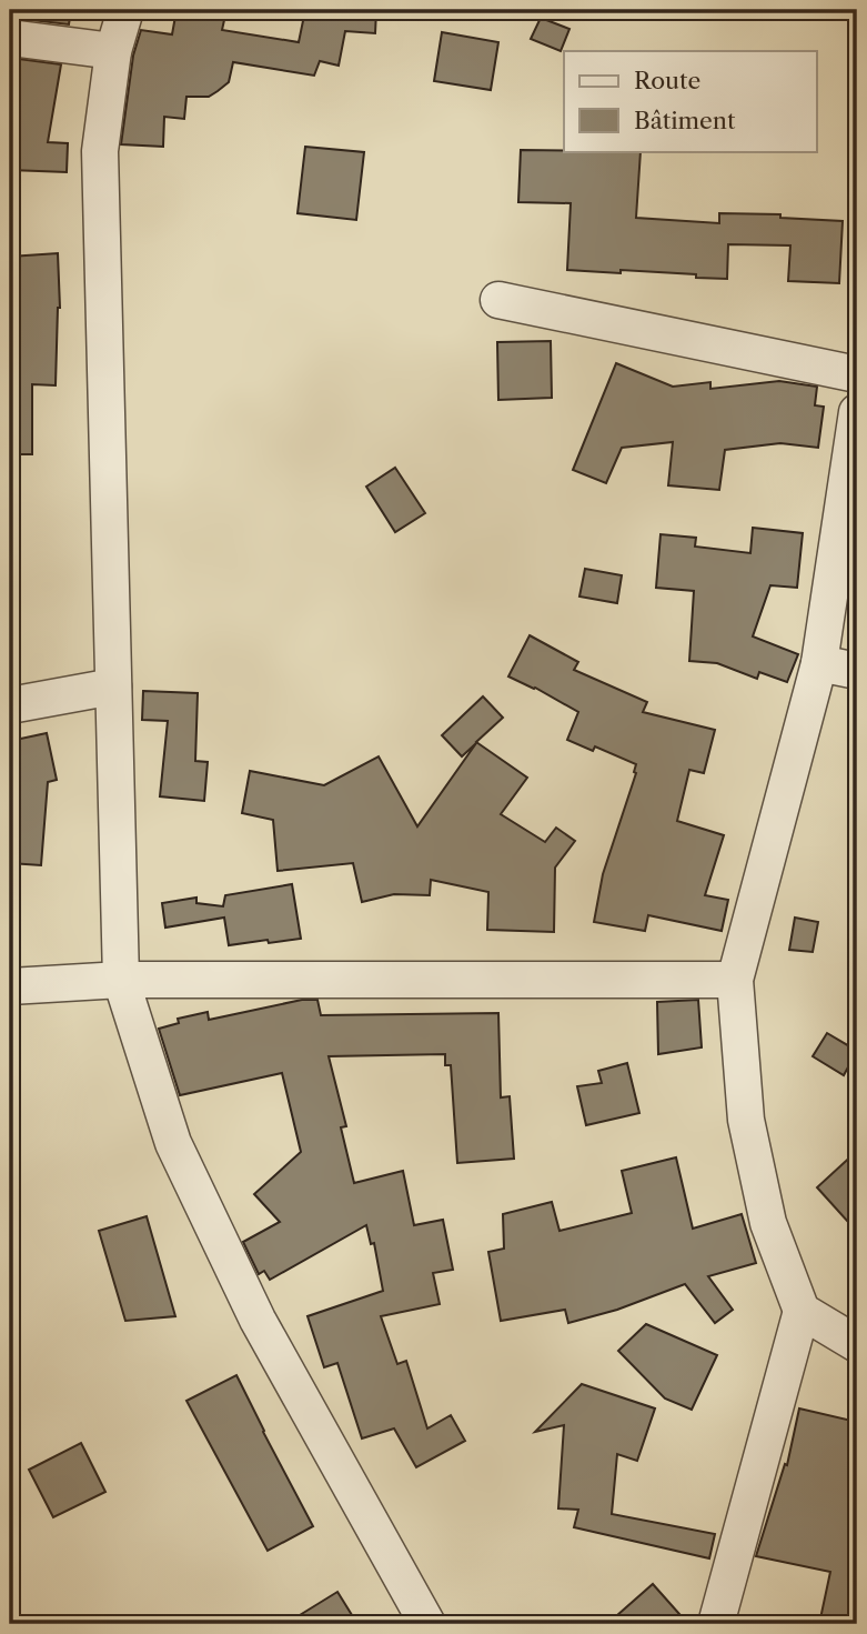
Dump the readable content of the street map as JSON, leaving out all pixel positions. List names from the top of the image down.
{
  "legend": ["Route", "Bâtiment"]
}
